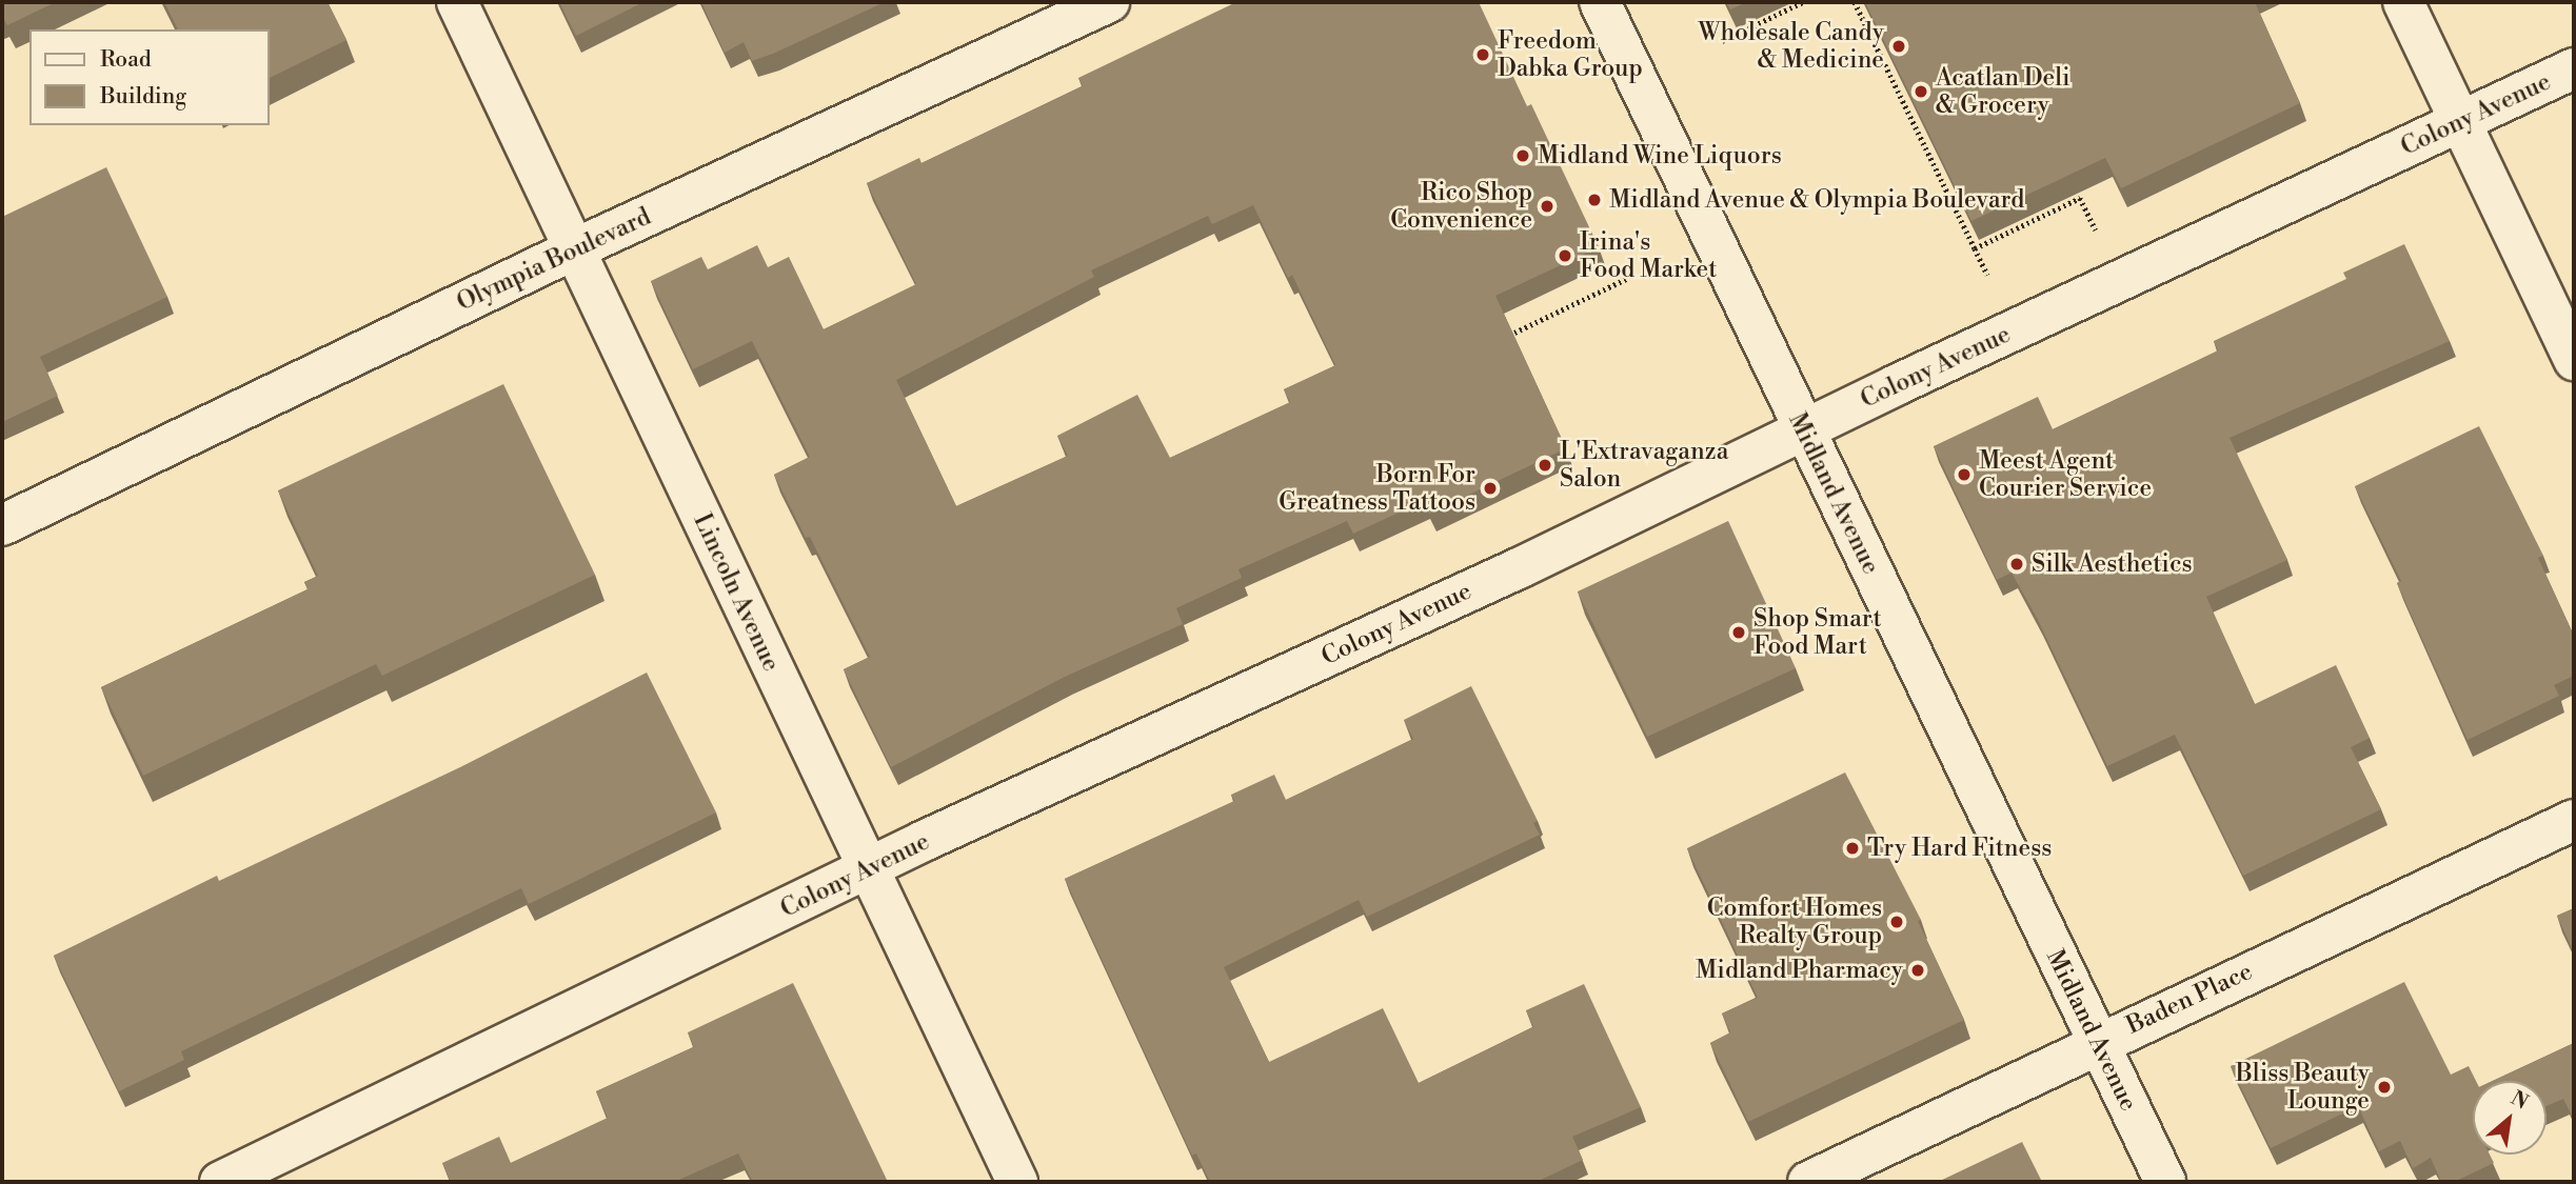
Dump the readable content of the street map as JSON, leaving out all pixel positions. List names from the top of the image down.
{
  "streets": {
    "street": [
      "Colony Avenue",
      "Olympia Boulevard",
      "Midland Avenue",
      "Lincoln Avenue",
      "Baden Place"
    ]
  },
  "crossings": [
    ["Colony Avenue", "Midland Avenue"],
    ["Colony Avenue", "Lincoln Avenue"],
    ["Olympia Boulevard", "Lincoln Avenue"],
    ["Midland Avenue", "Baden Place"]
  ],
  "places": [
    "Wholesale Candy & Medicine",
    "Freedom Dabka Group",
    "Acatlan Deli & Grocery",
    "Midland Wine Liquors",
    "Midland Avenue & Olympia Boulevard",
    "Rico Shop Convenience",
    "Irina's Food Market",
    "L'Extravaganza Salon",
    "Meest Agent Courier Service",
    "Born For Greatness Tattoos",
    "Silk Aesthetics",
    "Shop Smart Food Mart",
    "Try Hard Fitness",
    "Comfort Homes Realty Group",
    "Midland Pharmacy",
    "Bliss Beauty Lounge"
  ],
  "legend": ["Road", "Building"],
  "north": "top right"
}
